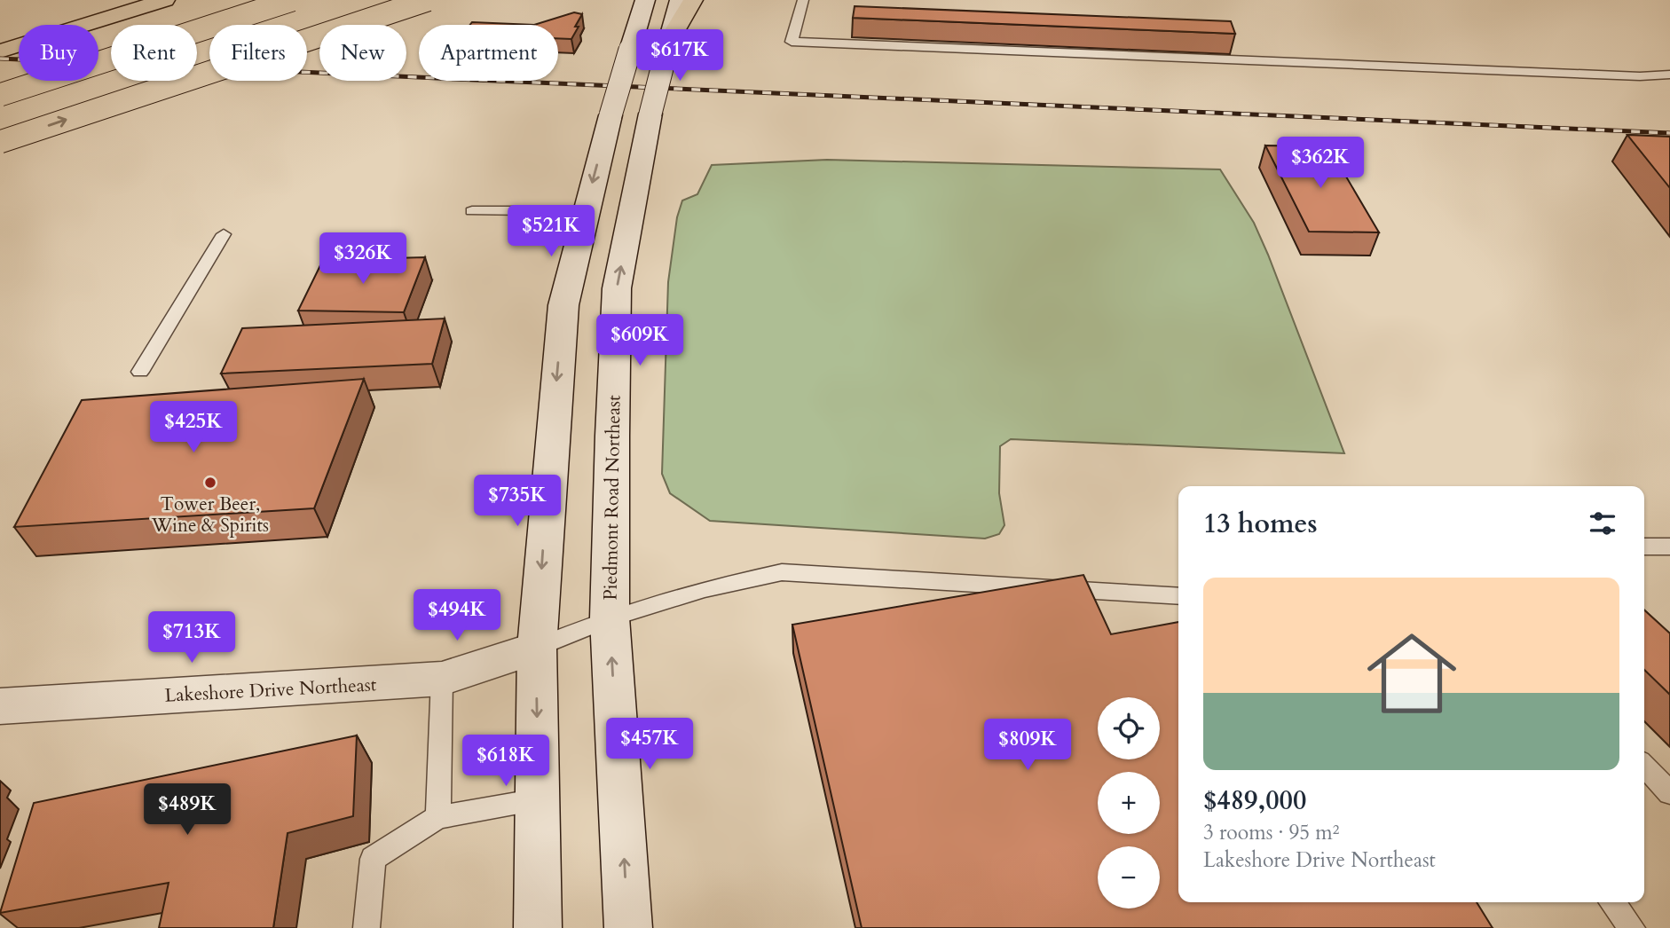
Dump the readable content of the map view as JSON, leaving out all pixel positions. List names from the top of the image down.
{
  "streets": {
    "main road": ["Piedmont Road Northeast", "Lakeshore Drive Northeast"]
  },
  "places": ["Tower Beer, Wine & Spirits"],
  "page": {
    "chip": [
      "Buy",
      "Rent",
      "Filters",
      "New",
      "Apartment"
    ],
    "price": [
      "$617K",
      "$362K",
      "$521K",
      "$326K",
      "$609K",
      "$425K",
      "$735K",
      "$494K",
      "$713K",
      "$457K",
      "$809K",
      "$618K",
      "$489K"
    ],
    "heading": "13 homes",
    "list": [
      {
        "name": "$489,000",
        "note": "3 rooms · 95 m² · Lakeshore Drive Northeast"
      }
    ],
    "map_buttons": ["+", "−"]
  }
}
